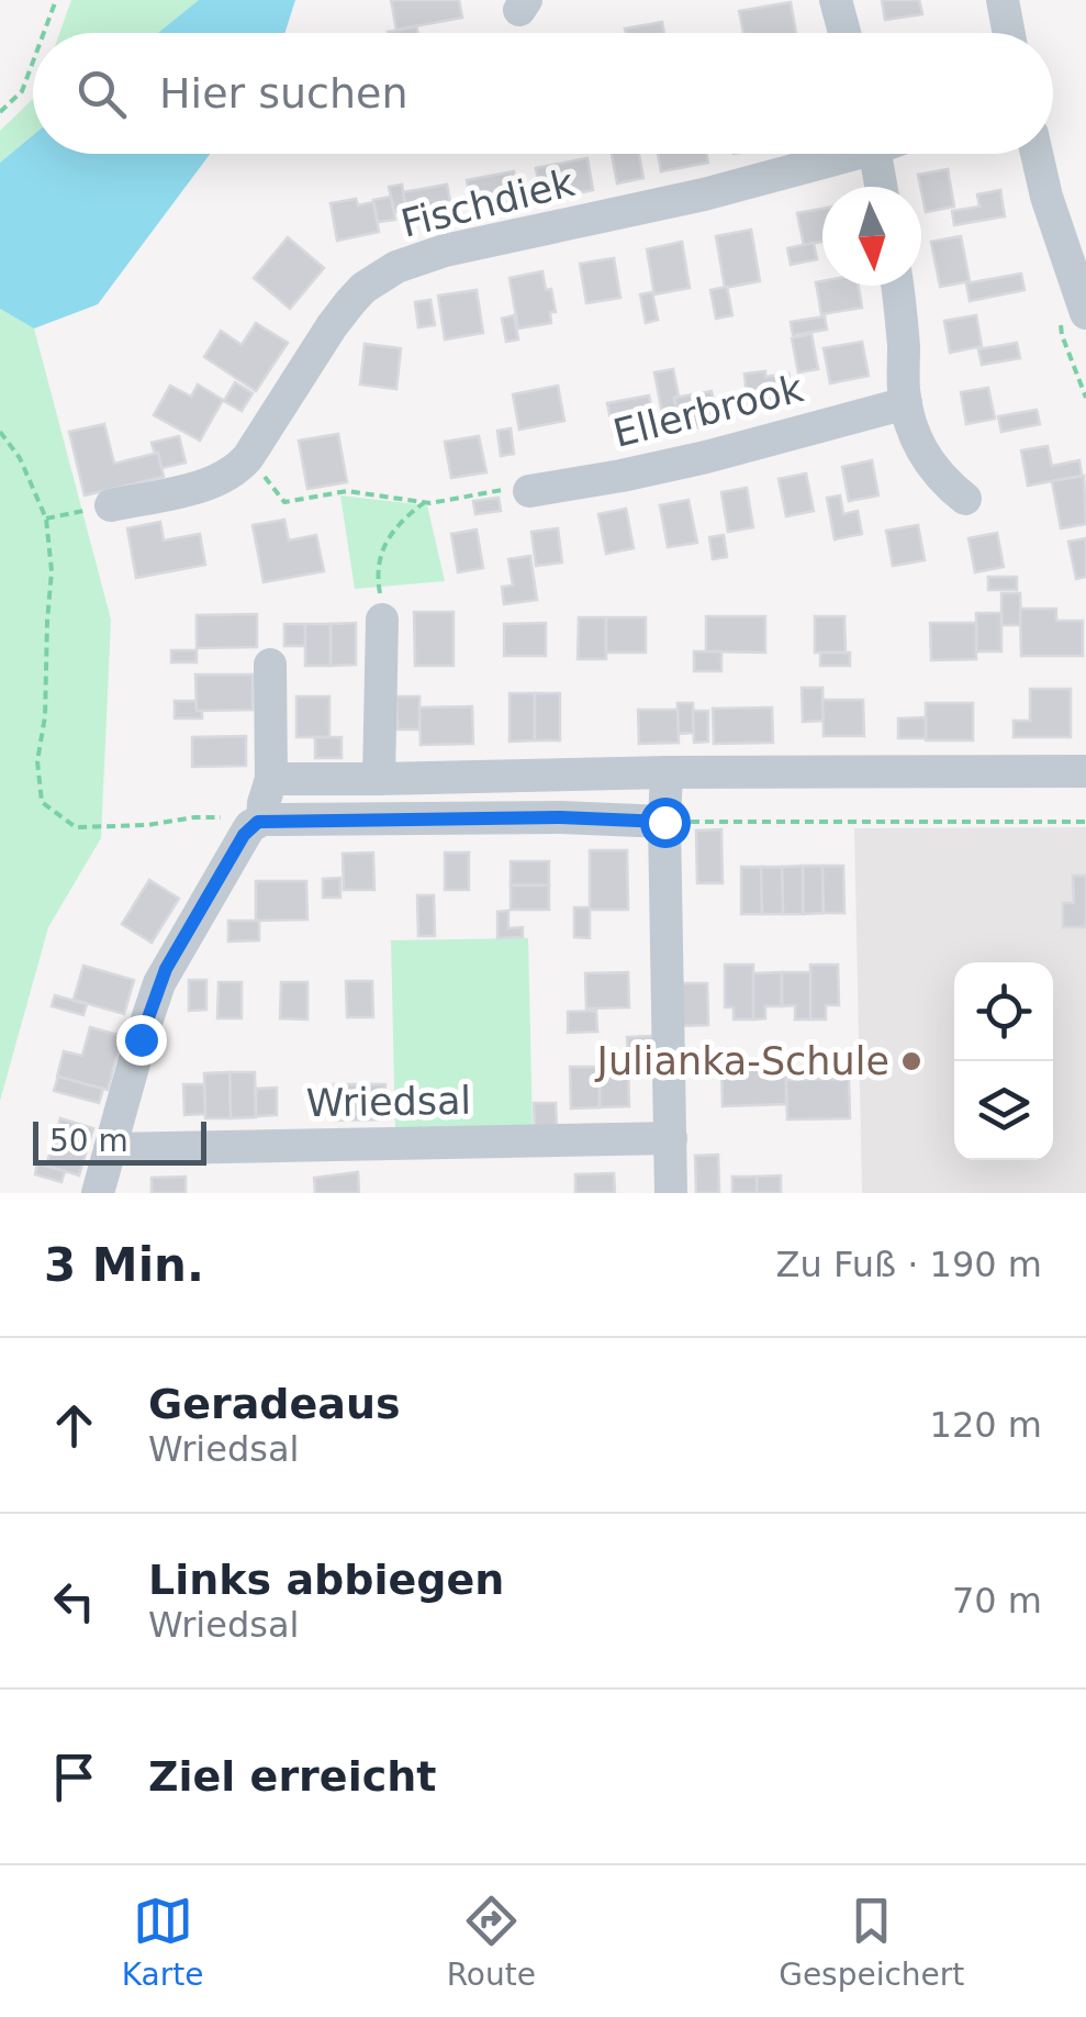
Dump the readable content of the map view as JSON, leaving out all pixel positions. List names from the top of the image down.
{
  "streets": {
    "street": ["Fischdiek", "Ellerbrook", "Wriedsal"]
  },
  "places": ["Julianka-Schule"],
  "scale_bar": "50 m",
  "north": "bottom",
  "page": {
    "search": "Hier suchen",
    "scale": "50 m",
    "heading": ["3 Min.", "Zu Fuß · 190 m"],
    "list": [
      ["Geradeaus", "Wriedsal", "120 m"],
      ["Links abbiegen", "Wriedsal", "70 m"],
      "Ziel erreicht"
    ],
    "nav": ["Karte", "Route", "Gespeichert"]
  }
}
